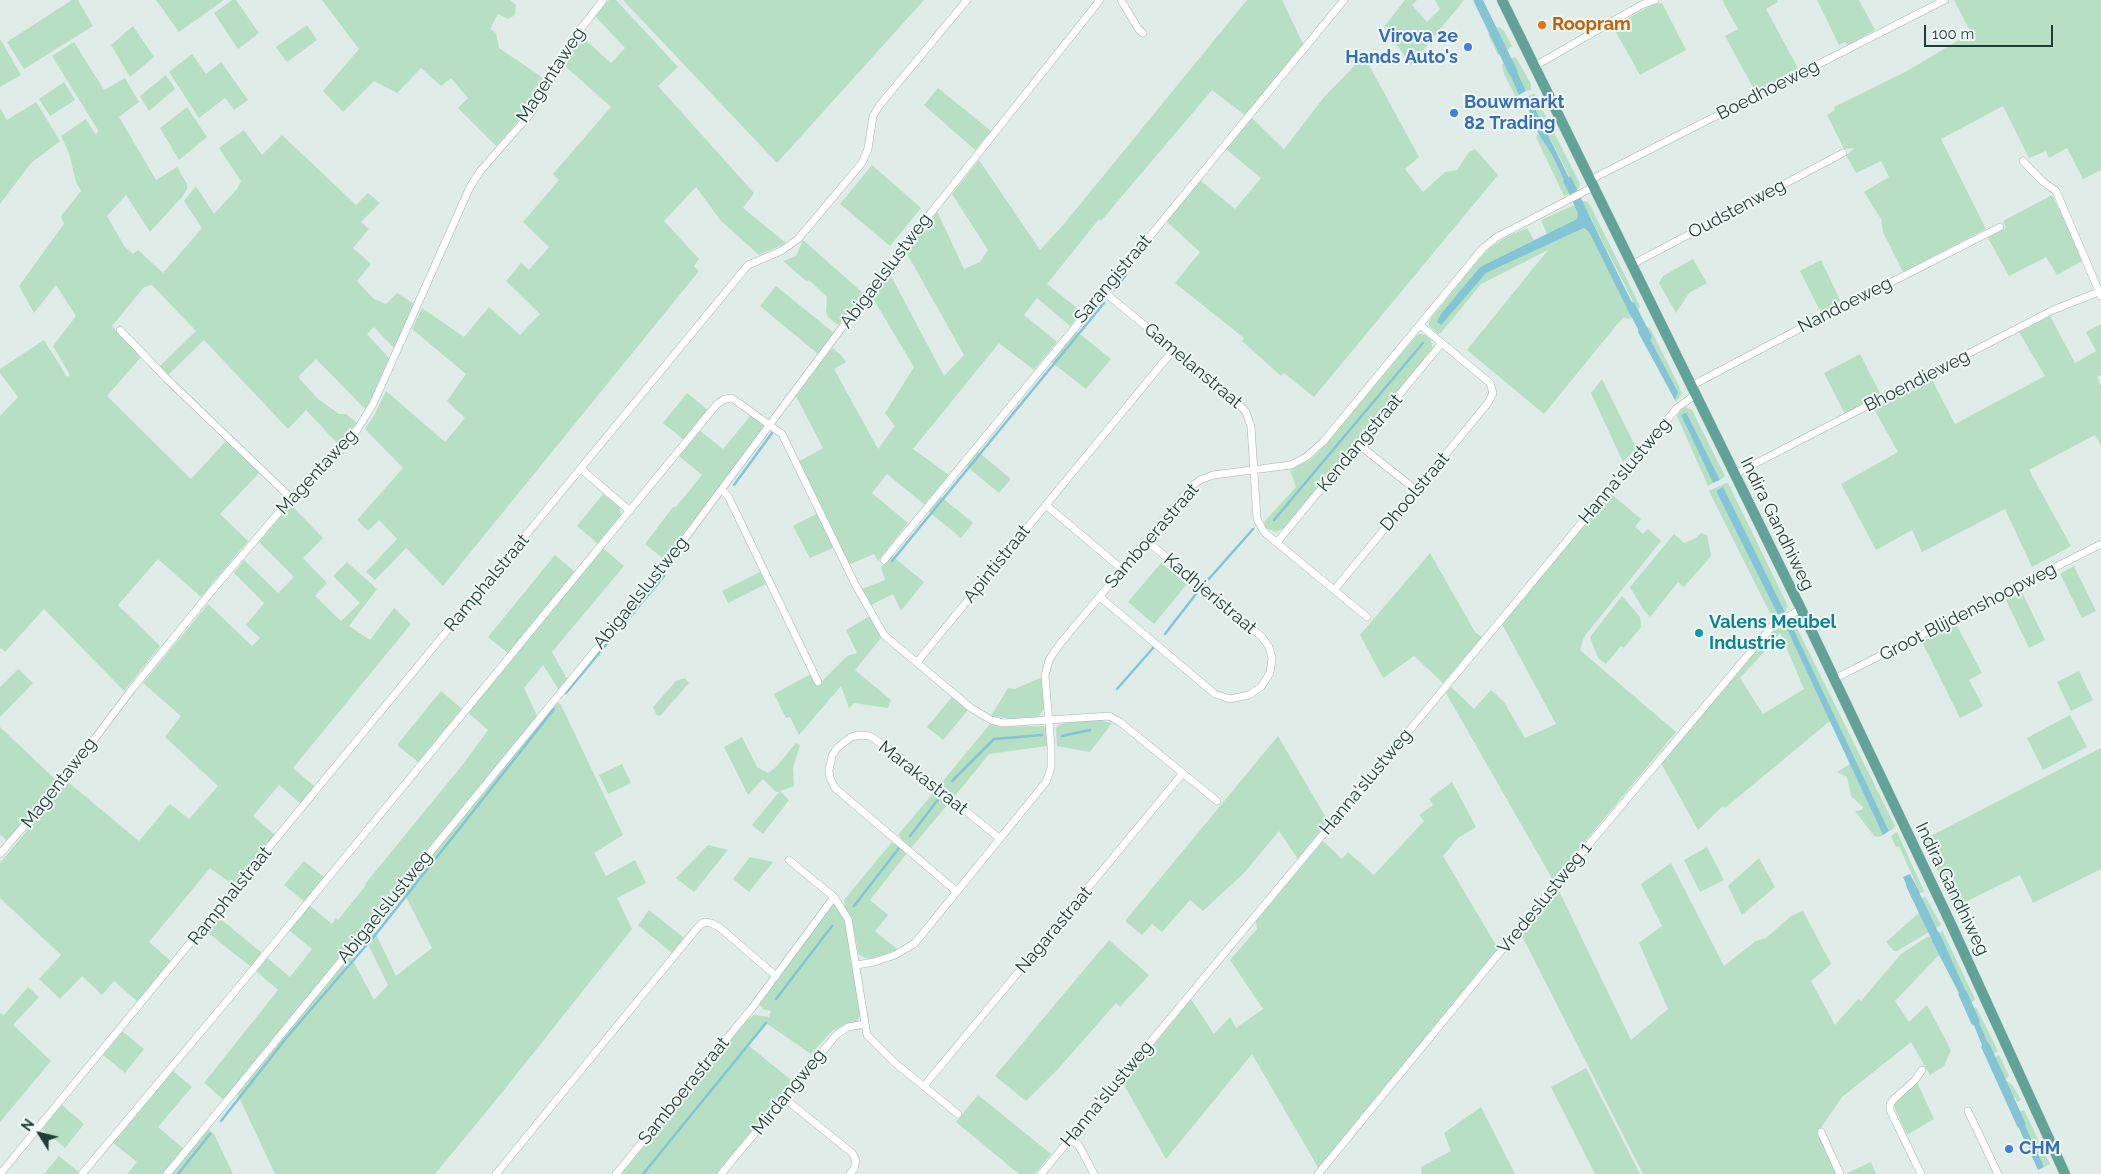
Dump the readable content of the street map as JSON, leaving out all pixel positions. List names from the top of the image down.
{
  "streets": {
    "main road": ["Indira Gandhiweg"],
    "street": [
      "Magentaweg",
      "Boedhoeweg",
      "Oudstenweg",
      "Abigaelslustweg",
      "Sarangistraat",
      "Nandoeweg",
      "Gamelanstraat",
      "Bhoendieweg",
      "Kendangstraat",
      "Hanna'slustweg",
      "Dhoolstraat",
      "Samboerastraat",
      "Apintistraat",
      "Ramphalstraat",
      "Kadhjeristraat",
      "Groot Blijdenshoopweg",
      "Marakastraat",
      "Vredeslustweg 1",
      "Nagarastraat",
      "Mirdangweg"
    ]
  },
  "crossings": [
    ["Boedhoeweg", "Indira Gandhiweg"],
    ["Boedhoeweg", "Samboerastraat"],
    ["Oudstenweg", "Indira Gandhiweg"],
    ["Sarangistraat", "Gamelanstraat"],
    ["Nandoeweg", "Hanna'slustweg"],
    ["Nandoeweg", "Indira Gandhiweg"],
    ["Gamelanstraat", "Kendangstraat"],
    ["Gamelanstraat", "Dhoolstraat"],
    ["Gamelanstraat", "Samboerastraat"],
    ["Gamelanstraat", "Apintistraat"],
    ["Bhoendieweg", "Indira Gandhiweg"],
    ["Kendangstraat", "Dhoolstraat"],
    ["Hanna'slustweg", "Indira Gandhiweg"],
    ["Indira Gandhiweg", "Groot Blijdenshoopweg"],
    ["Indira Gandhiweg", "Vredeslustweg 1"],
    ["Samboerastraat", "Kadhjeristraat"],
    ["Samboerastraat", "Marakastraat"]
  ],
  "places": [
    "Roopram",
    "Virova 2e Hands Auto's",
    "Bouwmarkt 82 Trading",
    "Valens Meubel Industrie",
    "CHM"
  ],
  "scale_bar": "100 m",
  "north": "top left"
}
